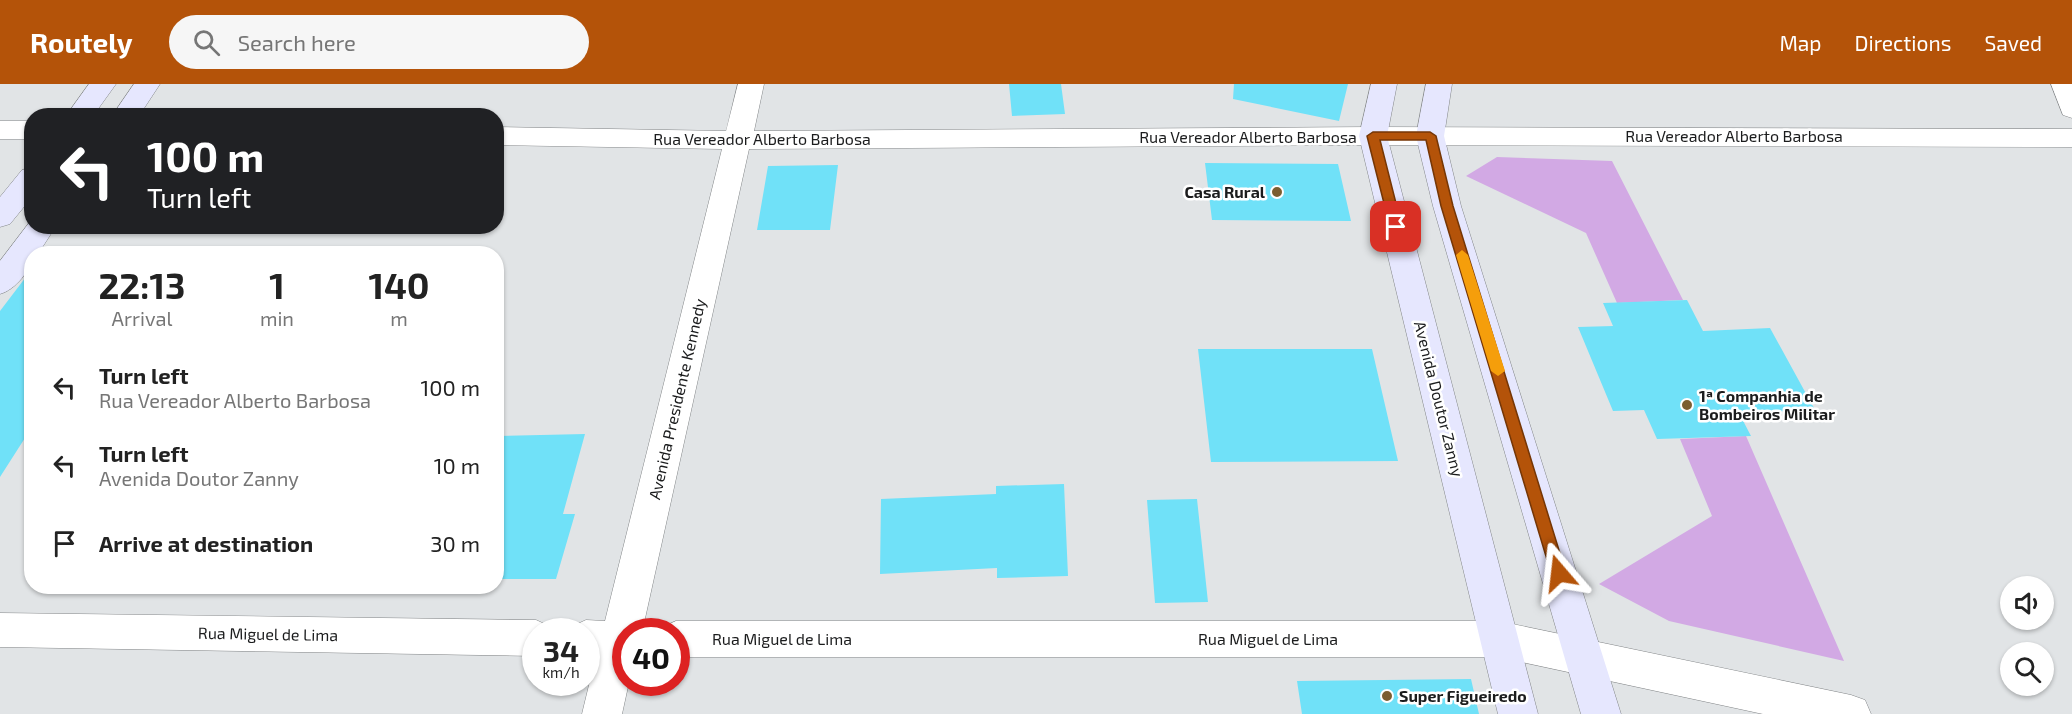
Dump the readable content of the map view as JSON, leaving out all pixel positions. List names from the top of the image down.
{
  "streets": {
    "street": [
      "Rua Vereador Alberto Barbosa",
      "Avenida Presidente Kennedy",
      "Avenida Doutor Zanny",
      "Rua Miguel de Lima"
    ]
  },
  "crossings": [
    ["Rua Vereador Alberto Barbosa", "Avenida Presidente Kennedy"],
    ["Rua Vereador Alberto Barbosa", "Avenida Doutor Zanny"],
    ["Avenida Doutor Zanny", "Rua Miguel de Lima"]
  ],
  "places": ["Casa Rural", "1ª Companhia de Bombeiros Militar", "Super Figueiredo"],
  "page": {
    "header": "Routely",
    "search": "Search here",
    "nav": ["Map", "Directions", "Saved"],
    "turn": ["100 m", "Turn left"],
    "eta": [
      "22:13",
      "Arrival",
      "1",
      "min",
      "140",
      "m"
    ],
    "list": [
      {
        "name": "Turn left",
        "note": "Rua Vereador Alberto Barbosa",
        "value": "100 m"
      },
      {
        "name": "Turn left",
        "note": "Avenida Doutor Zanny",
        "value": "10 m"
      },
      {
        "name": "Arrive at destination",
        "value": "30 m"
      }
    ],
    "speed": "34 km/h",
    "limit": "40"
  }
}
